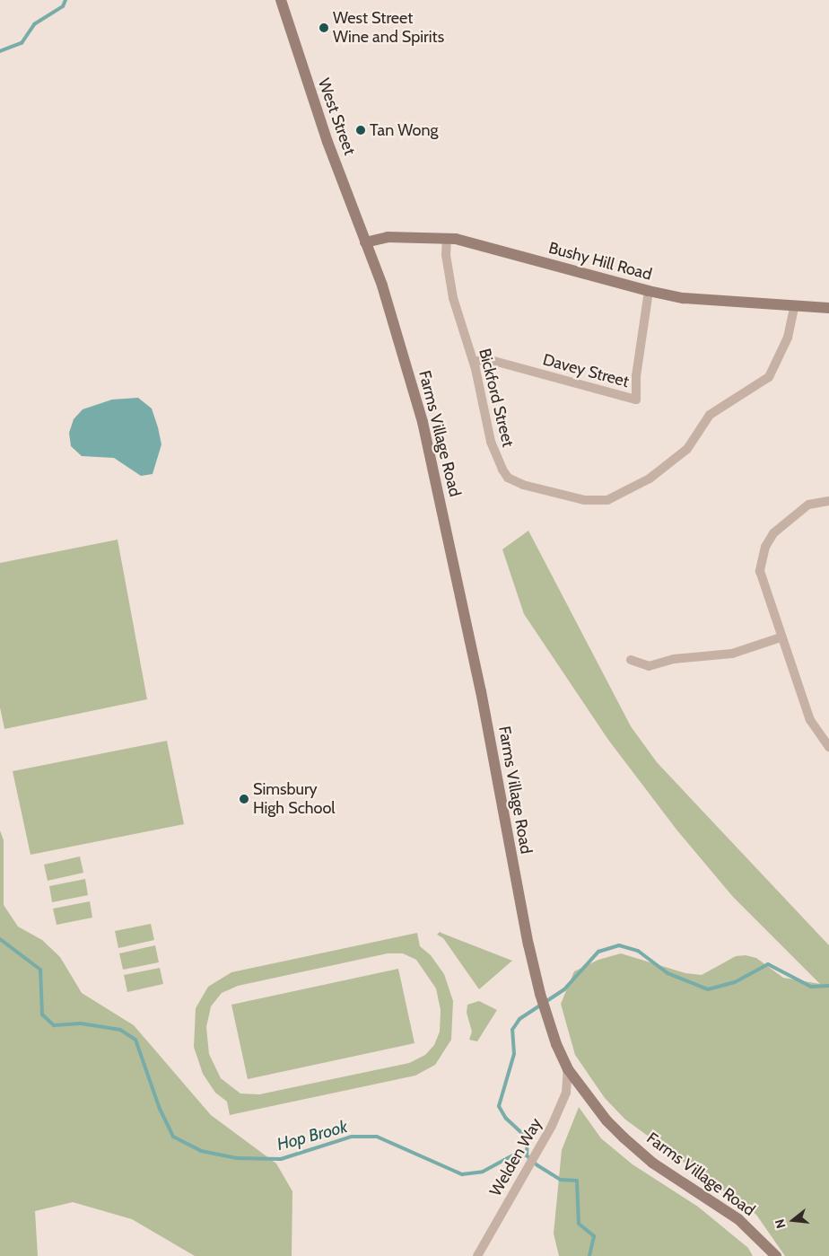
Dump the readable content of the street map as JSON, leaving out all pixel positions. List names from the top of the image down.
{
  "streets": {
    "main road": ["West Street", "Bushy Hill Road", "Farms Village Road"],
    "street": ["Davey Street", "Bickford Street", "Welden Way"]
  },
  "crossings": [
    ["West Street", "Bushy Hill Road"],
    ["West Street", "Farms Village Road"],
    ["Bushy Hill Road", "Davey Street"],
    ["Bushy Hill Road", "Bickford Street"],
    ["Bushy Hill Road", "Farms Village Road"],
    ["Davey Street", "Bickford Street"],
    ["Farms Village Road", "Welden Way"]
  ],
  "water": ["Hop Brook"],
  "places": ["West Street Wine and Spirits", "Tan Wong", "Simsbury High School"],
  "north": "left"
}
